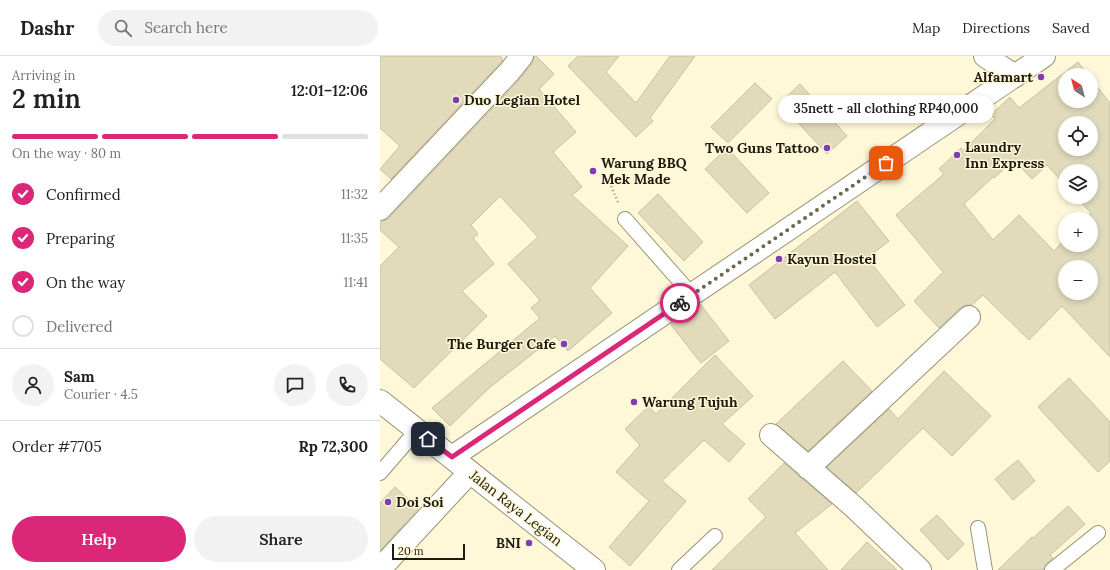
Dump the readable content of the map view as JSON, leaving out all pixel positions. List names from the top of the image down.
{
  "streets": {
    "street": ["Jalan Raya Legian"]
  },
  "places": [
    "Alfamart",
    "Duo Legian Hotel",
    "Two Guns Tattoo",
    "Laundry Inn Express",
    "35nett - all clothing RP40,000",
    "Warung BBQ Mek Made",
    "Kayun Hostel",
    "The Burger Cafe",
    "Warung Tujuh",
    "Doi Soi",
    "BNI"
  ],
  "scale_bar": "20 m",
  "north": "top left",
  "page": {
    "header": "Dashr",
    "search": "Search here",
    "nav": ["Map", "Directions", "Saved"],
    "heading": ["2 min", "Arriving in", "12:01–12:06"],
    "panel": [
      "Sam",
      "Courier · 4.5",
      "Order #7705",
      "Rp 72,300"
    ],
    "map_buttons": ["+", "−"],
    "bubble": "35nett - all clothing RP40,000",
    "bar": "On the way · 80 m",
    "list": [
      ["Confirmed", "11:32"],
      ["Preparing", "11:35"],
      ["On the way", "11:41"],
      "Delivered"
    ],
    "buttons": ["Help", "Share"],
    "scale": "20 m"
  }
}
